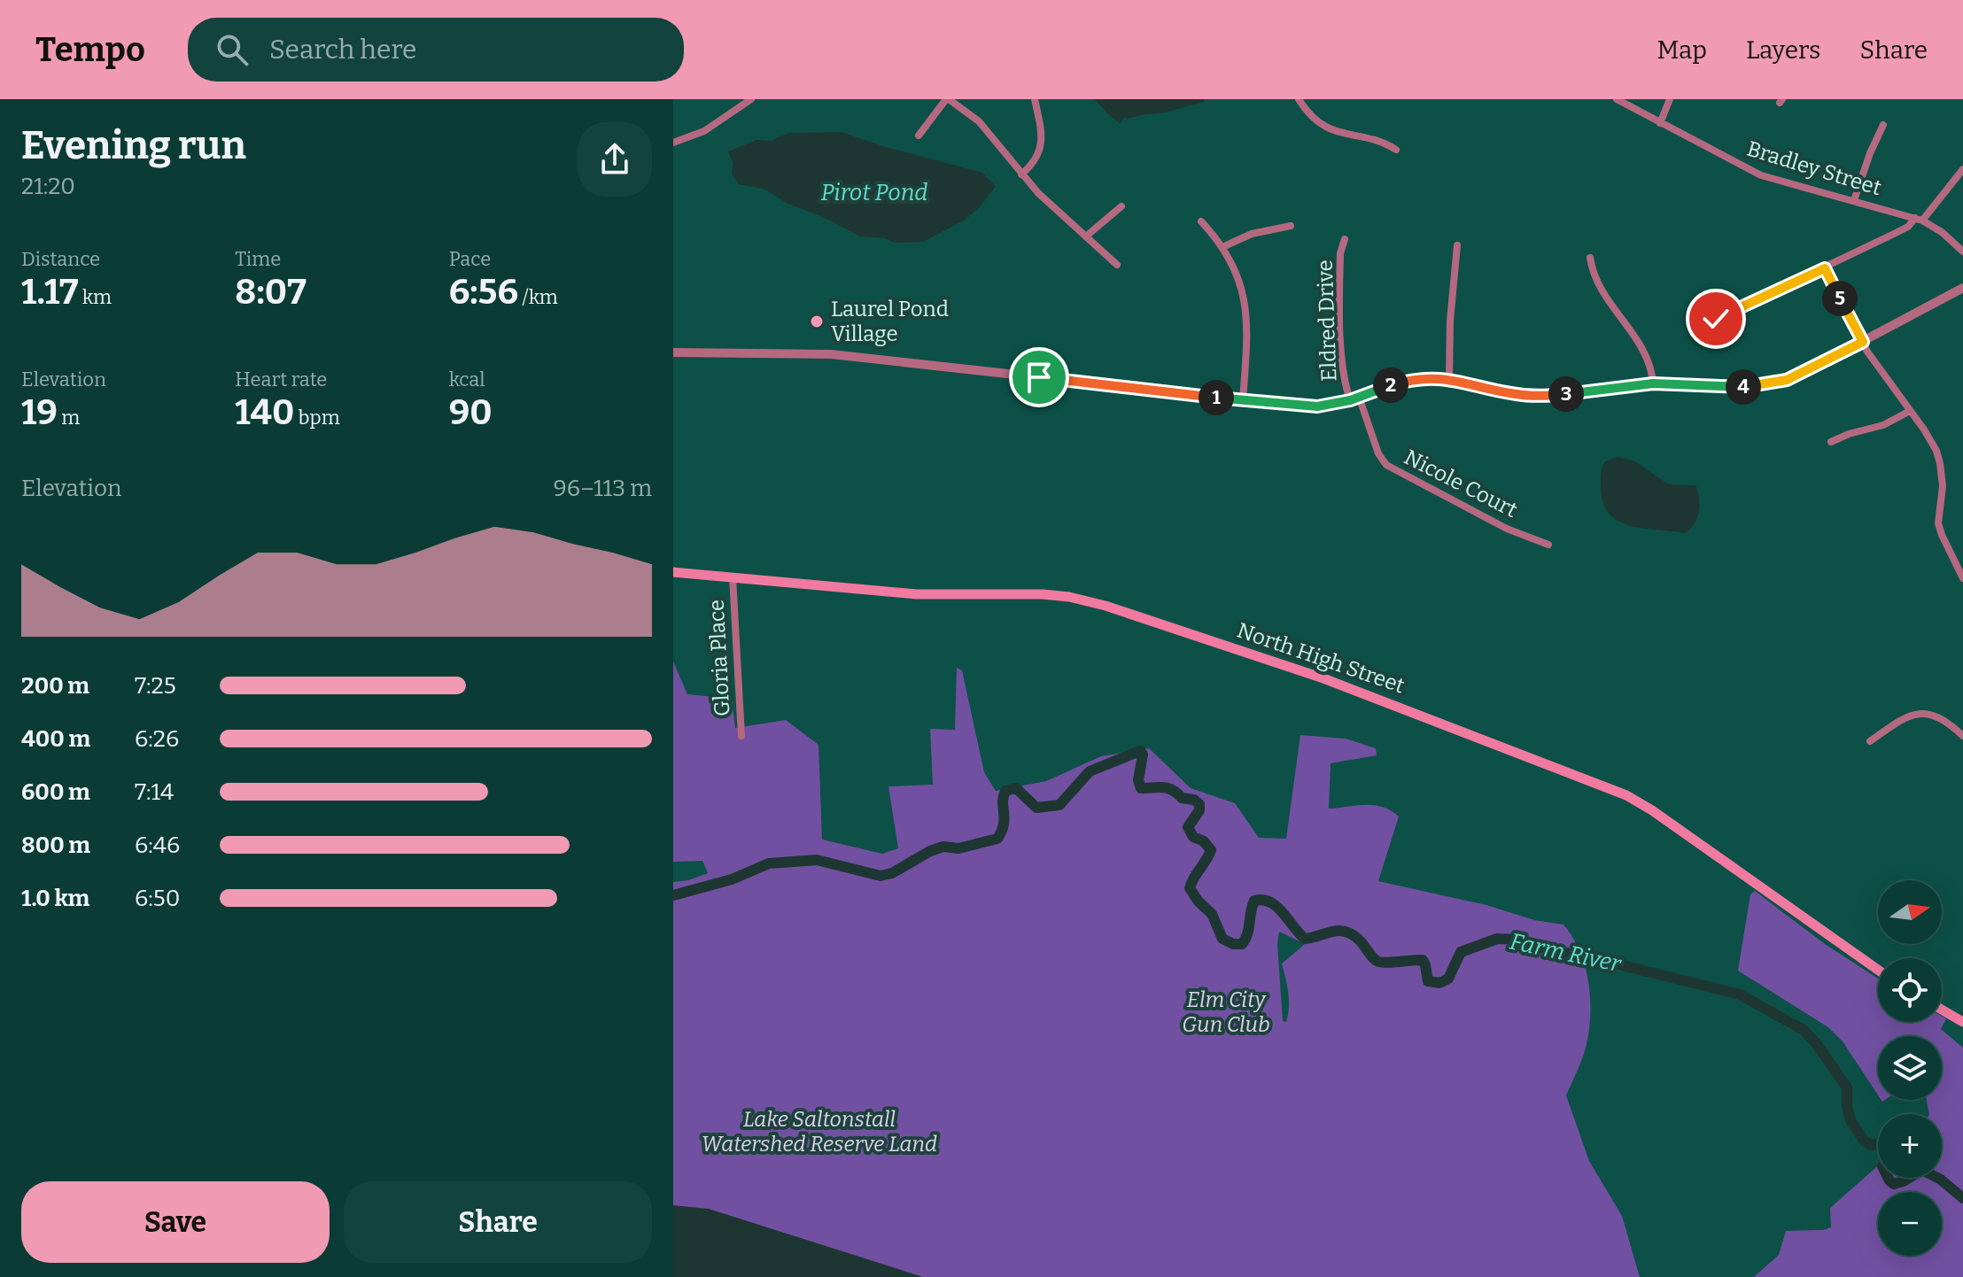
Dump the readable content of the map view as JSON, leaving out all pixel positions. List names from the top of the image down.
{
  "streets": {
    "main road": ["North High Street"],
    "street": [
      "Bradley Street",
      "Eldred Drive",
      "Nicole Court",
      "Gloria Place"
    ]
  },
  "crossings": [
    ["Eldred Drive", "Nicole Court"],
    ["Gloria Place", "North High Street"]
  ],
  "water": ["Pirot Pond", "Farm River"],
  "parks": ["Elm City Gun Club", "Lake Saltonstall Watershed Reserve Land"],
  "places": ["Laurel Pond Village"],
  "north": "right",
  "page": {
    "header": "Tempo",
    "search": "Search here",
    "nav": ["Map", "Layers", "Share"],
    "heading": ["Evening run", "21:20"],
    "stats": [
      ["Distance", "1.17 km"],
      ["Time", "8:07"],
      ["Pace", "6:56 /km"],
      ["Elevation", "19 m"],
      ["Heart rate", "140 bpm"],
      ["kcal", "90"]
    ],
    "pins": [
      "5",
      "2",
      "4",
      "3",
      "1"
    ],
    "chart": ["Elevation", "96–113 m"],
    "list": [
      {
        "name": "200 m",
        "note": "7:25"
      },
      {
        "name": "400 m",
        "note": "6:26"
      },
      {
        "name": "600 m",
        "note": "7:14"
      },
      {
        "name": "800 m",
        "note": "6:46"
      },
      {
        "name": "1.0 km",
        "note": "6:50"
      }
    ],
    "map_buttons": ["+", "−"],
    "buttons": ["Save", "Share"]
  }
}
